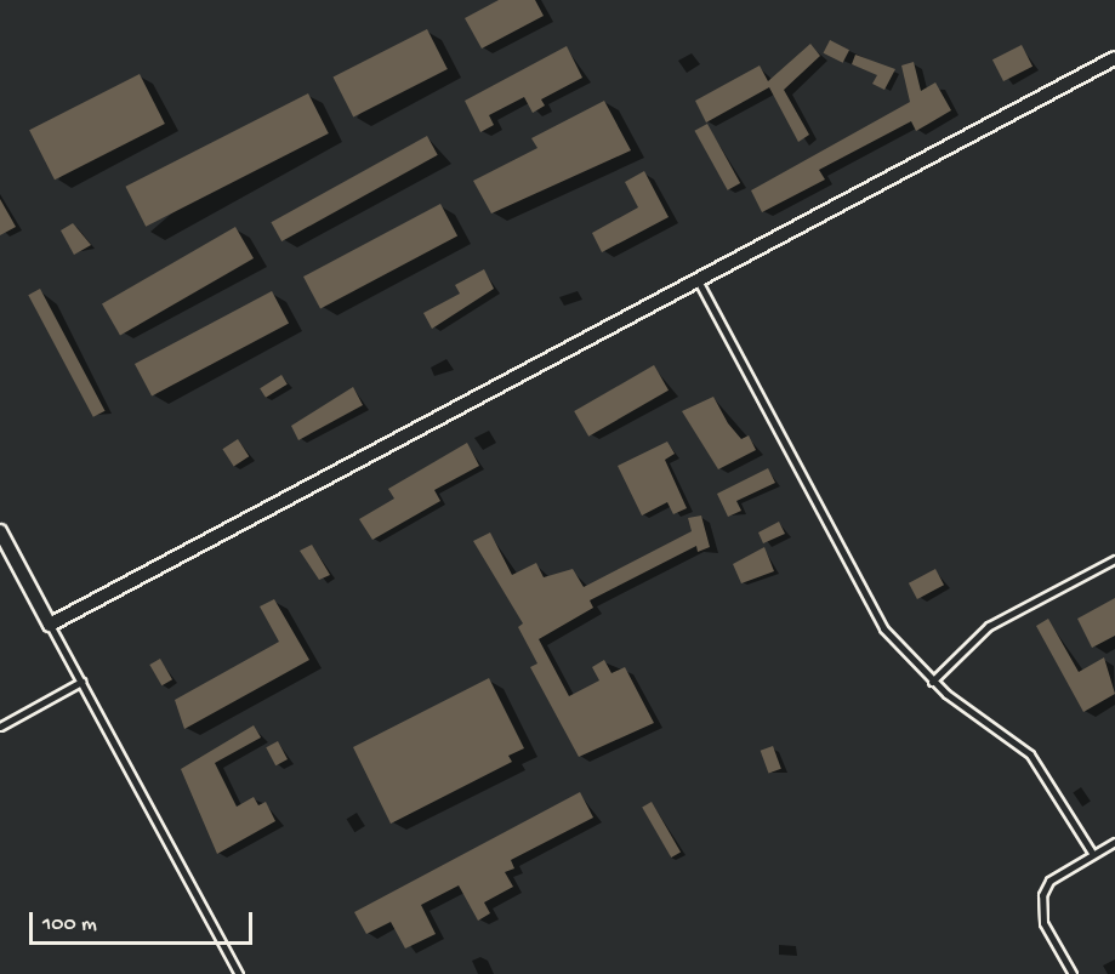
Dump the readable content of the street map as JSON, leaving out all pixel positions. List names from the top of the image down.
{
  "scale_bar": "100 m"
}
